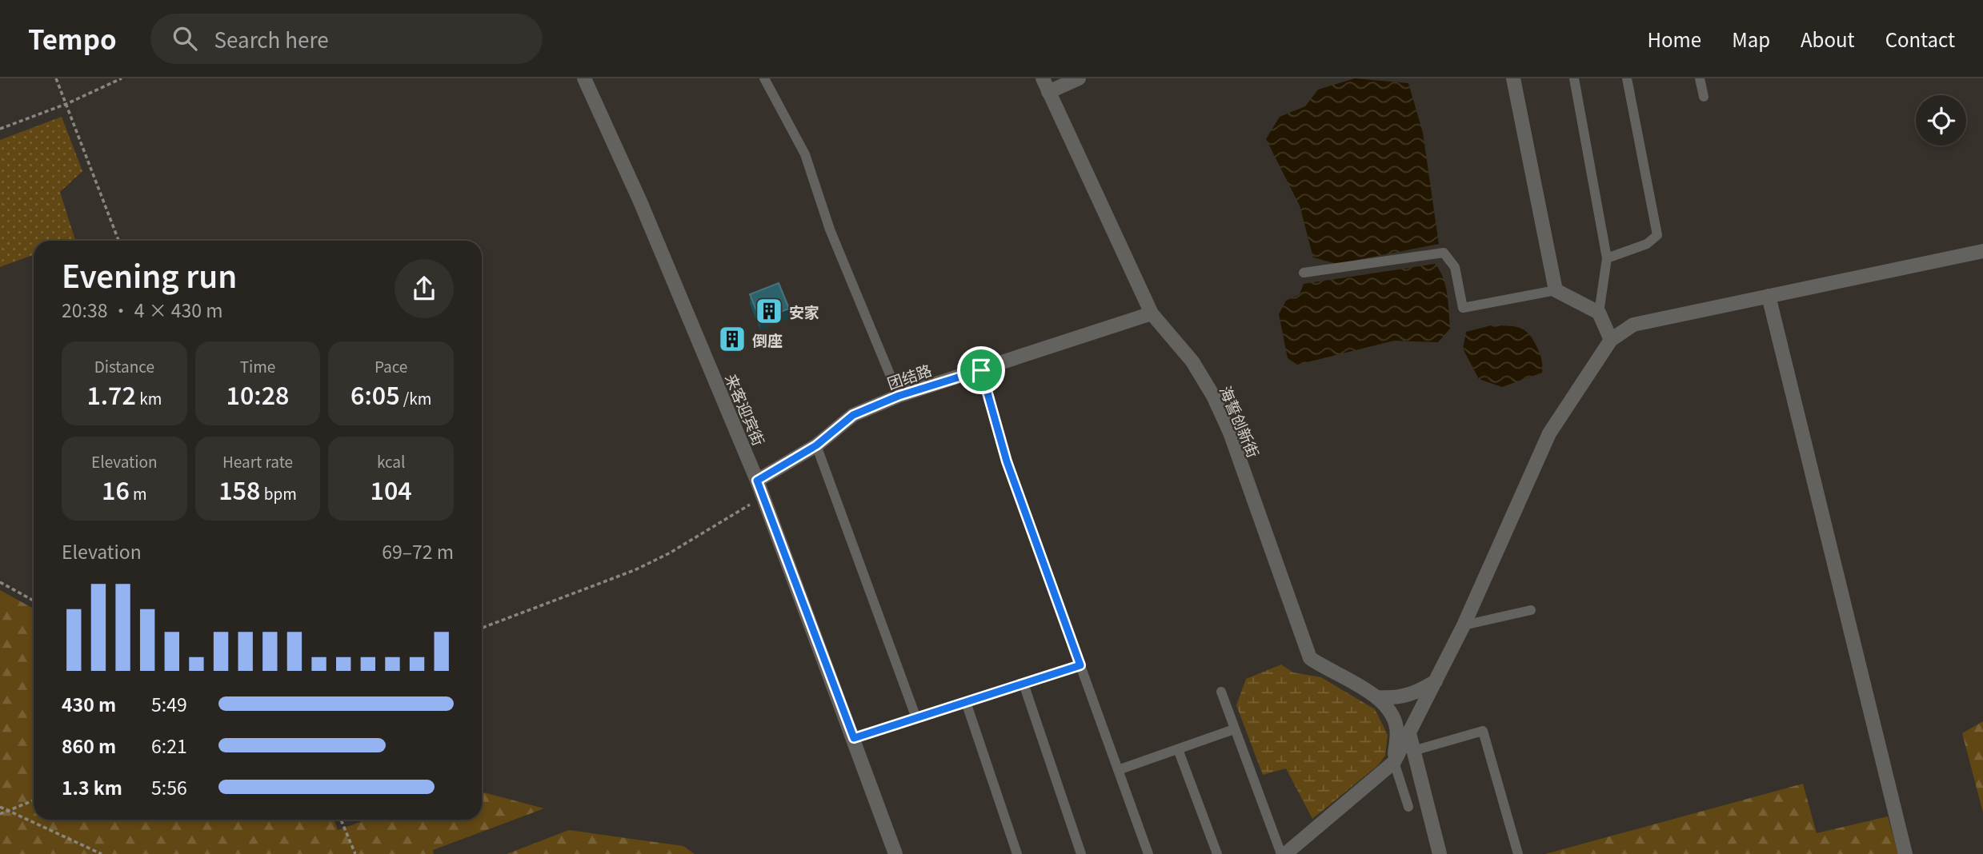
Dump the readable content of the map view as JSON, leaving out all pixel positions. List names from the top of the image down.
{
  "streets": {
    "street": ["团结路", "来客迎宾街", "海誓创新街"]
  },
  "crossings": [
    ["团结路", "来客迎宾街"],
    ["团结路", "海誓创新街"]
  ],
  "places": {
    "building": ["安家", "倒座"]
  },
  "page": {
    "header": "Tempo",
    "search": "Search here",
    "nav": [
      "Home",
      "Map",
      "About",
      "Contact"
    ],
    "heading": ["Evening run", "20:38 · 4 × 430 m"],
    "stats": [
      ["Distance", "1.72 km"],
      ["Time", "10:28"],
      ["Pace", "6:05 /km"],
      ["Elevation", "16 m"],
      ["Heart rate", "158 bpm"],
      ["kcal", "104"]
    ],
    "chart": ["Elevation", "69–72 m"],
    "list": [
      {
        "name": "430 m",
        "note": "5:49"
      },
      {
        "name": "860 m",
        "note": "6:21"
      },
      {
        "name": "1.3 km",
        "note": "5:56"
      }
    ]
  }
}
